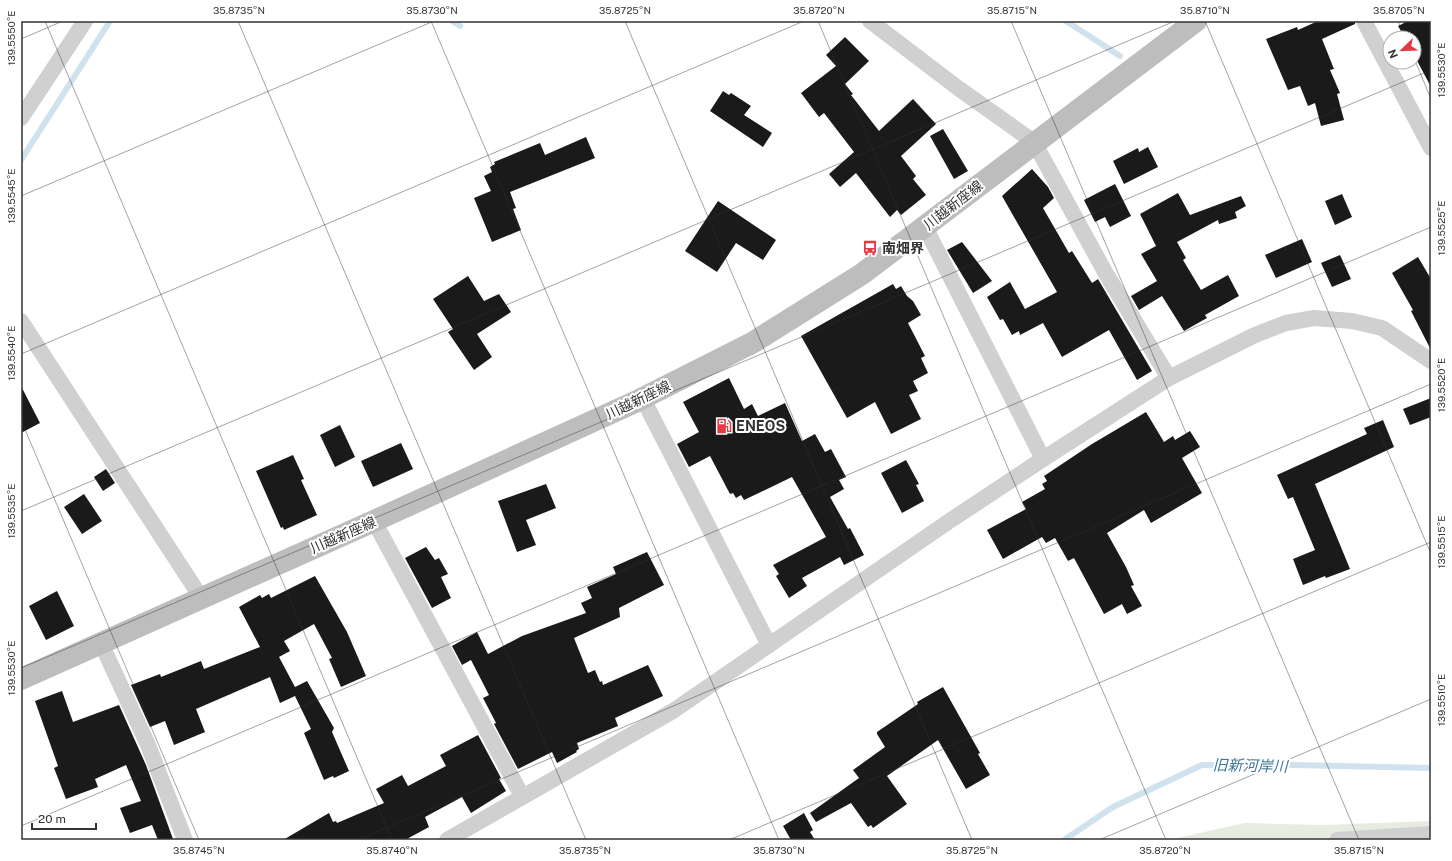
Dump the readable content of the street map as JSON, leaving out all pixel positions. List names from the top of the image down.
{
  "streets": {
    "main road": ["川越新座線"]
  },
  "water": ["旧新河岸川"],
  "places": {
    "bus stop": ["南畑界"],
    "fuel station": ["ENEOS"]
  },
  "scale_bar": "20 m",
  "north": "bottom left",
  "coordinates": [
    "35.8735°N",
    "35.8730°N",
    "35.8725°N",
    "35.8720°N",
    "35.8715°N",
    "35.8710°N",
    "35.8705°N",
    "139.5550°E",
    "139.5530°E",
    "139.5545°E",
    "139.5525°E",
    "139.5540°E",
    "139.5520°E",
    "139.5535°E",
    "139.5515°E",
    "139.5510°E",
    "35.8745°N",
    "35.8740°N"
  ]
}
